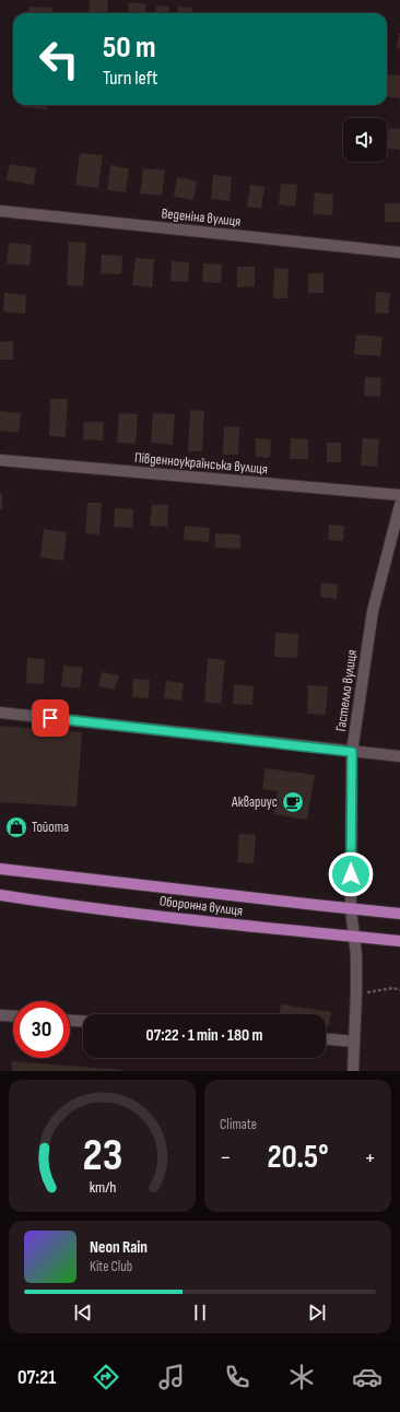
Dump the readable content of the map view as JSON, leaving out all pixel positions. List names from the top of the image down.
{
  "streets": {
    "main road": ["Оборонна вулиця"],
    "street": ["Веденіна вулиця", "Південноукраїнська вулиця", "Гастелло вулиця"]
  },
  "crossings": [
    ["Гастелло вулиця", "Оборонна вулиця"]
  ],
  "places": {
    "cafe": ["Аквариус"],
    "shop": ["Тойота"]
  },
  "page": {
    "turn": ["50 m", "Turn left"],
    "limit": "30",
    "trip": "07:22 · 1 min · 180 m",
    "tile": "Climate",
    "heat": ["−", "20.5°", "+"],
    "song": ["Neon Rain", "Kite Club"],
    "tabs": "07:21",
    "gauge": ["23", "km/h"]
  }
}
